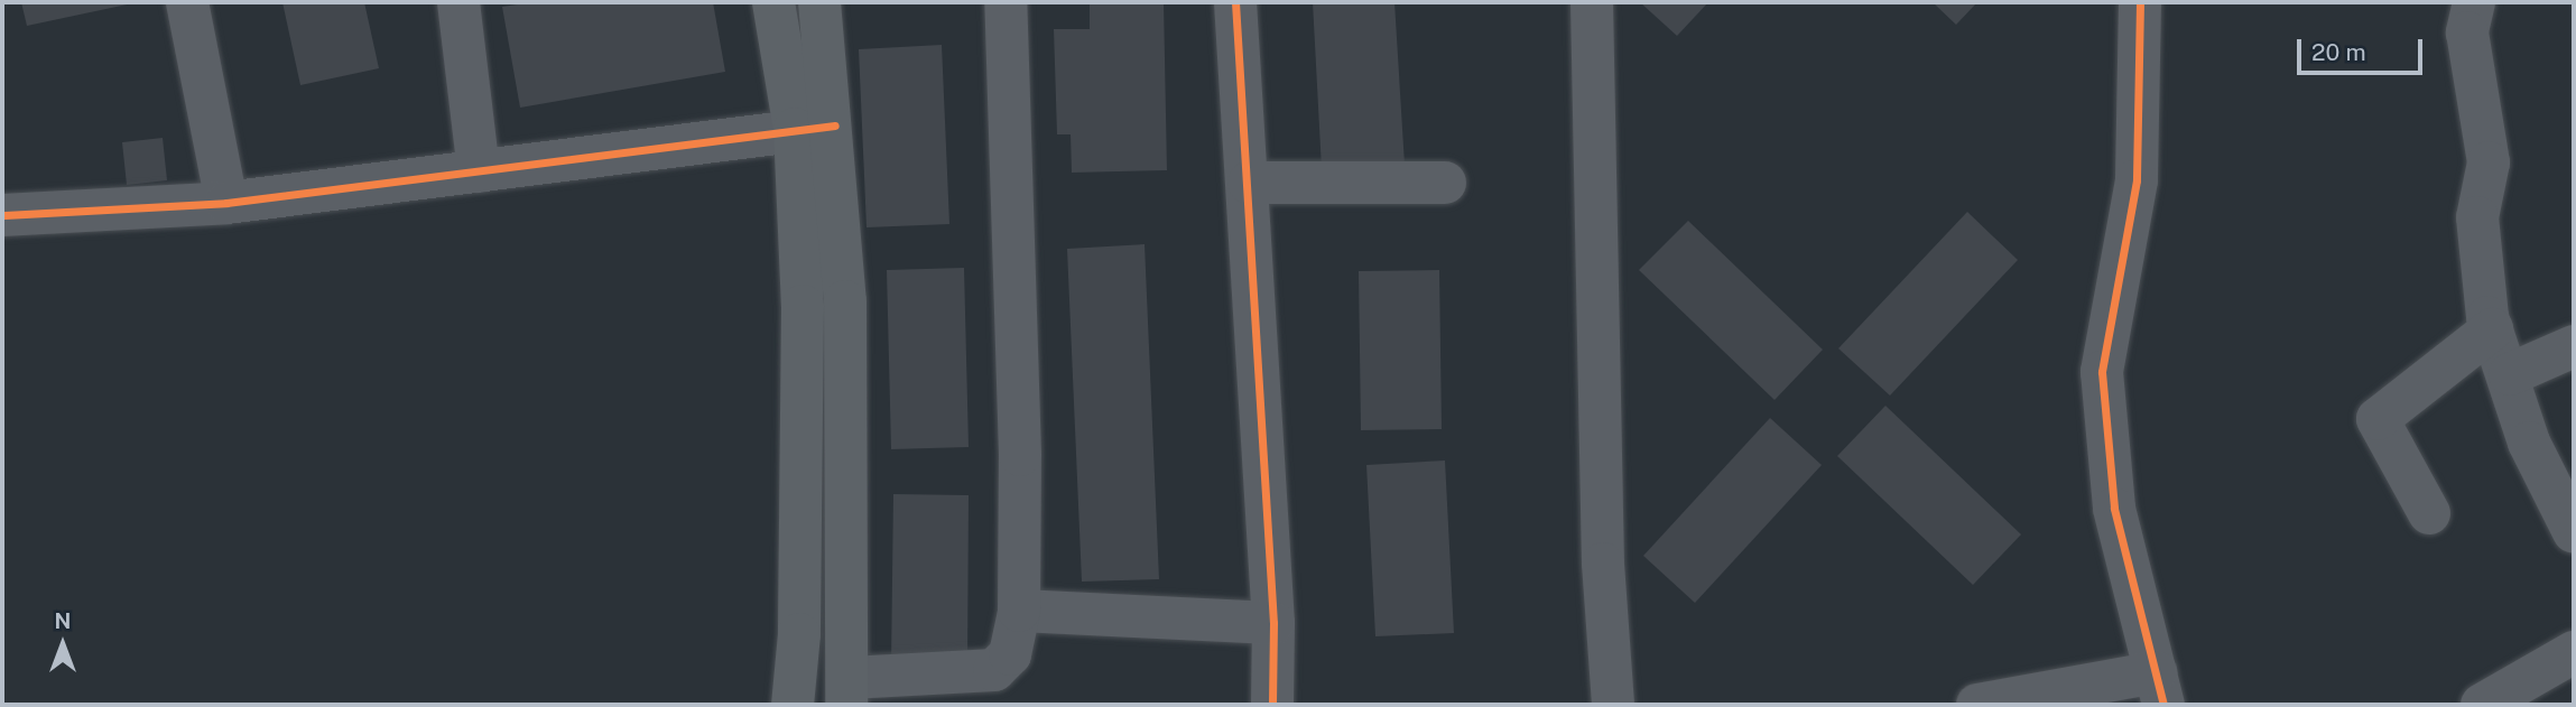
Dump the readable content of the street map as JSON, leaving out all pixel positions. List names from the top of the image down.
{
  "scale_bar": "20 m",
  "north": "top"
}
